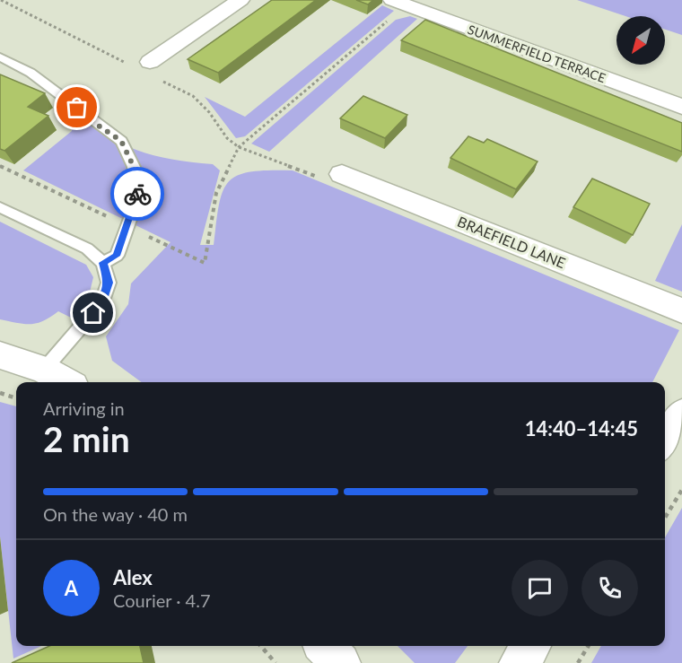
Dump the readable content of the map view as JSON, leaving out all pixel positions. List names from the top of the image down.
{
  "streets": {
    "street": ["SUMMERFIELD TERRACE", "BRAEFIELD LANE"]
  },
  "north": "bottom left",
  "page": {
    "heading": ["2 min", "Arriving in", "14:40–14:45"],
    "panel": ["Alex", "Courier · 4.7"],
    "bar": "On the way · 40 m",
    "round": "A"
  }
}
